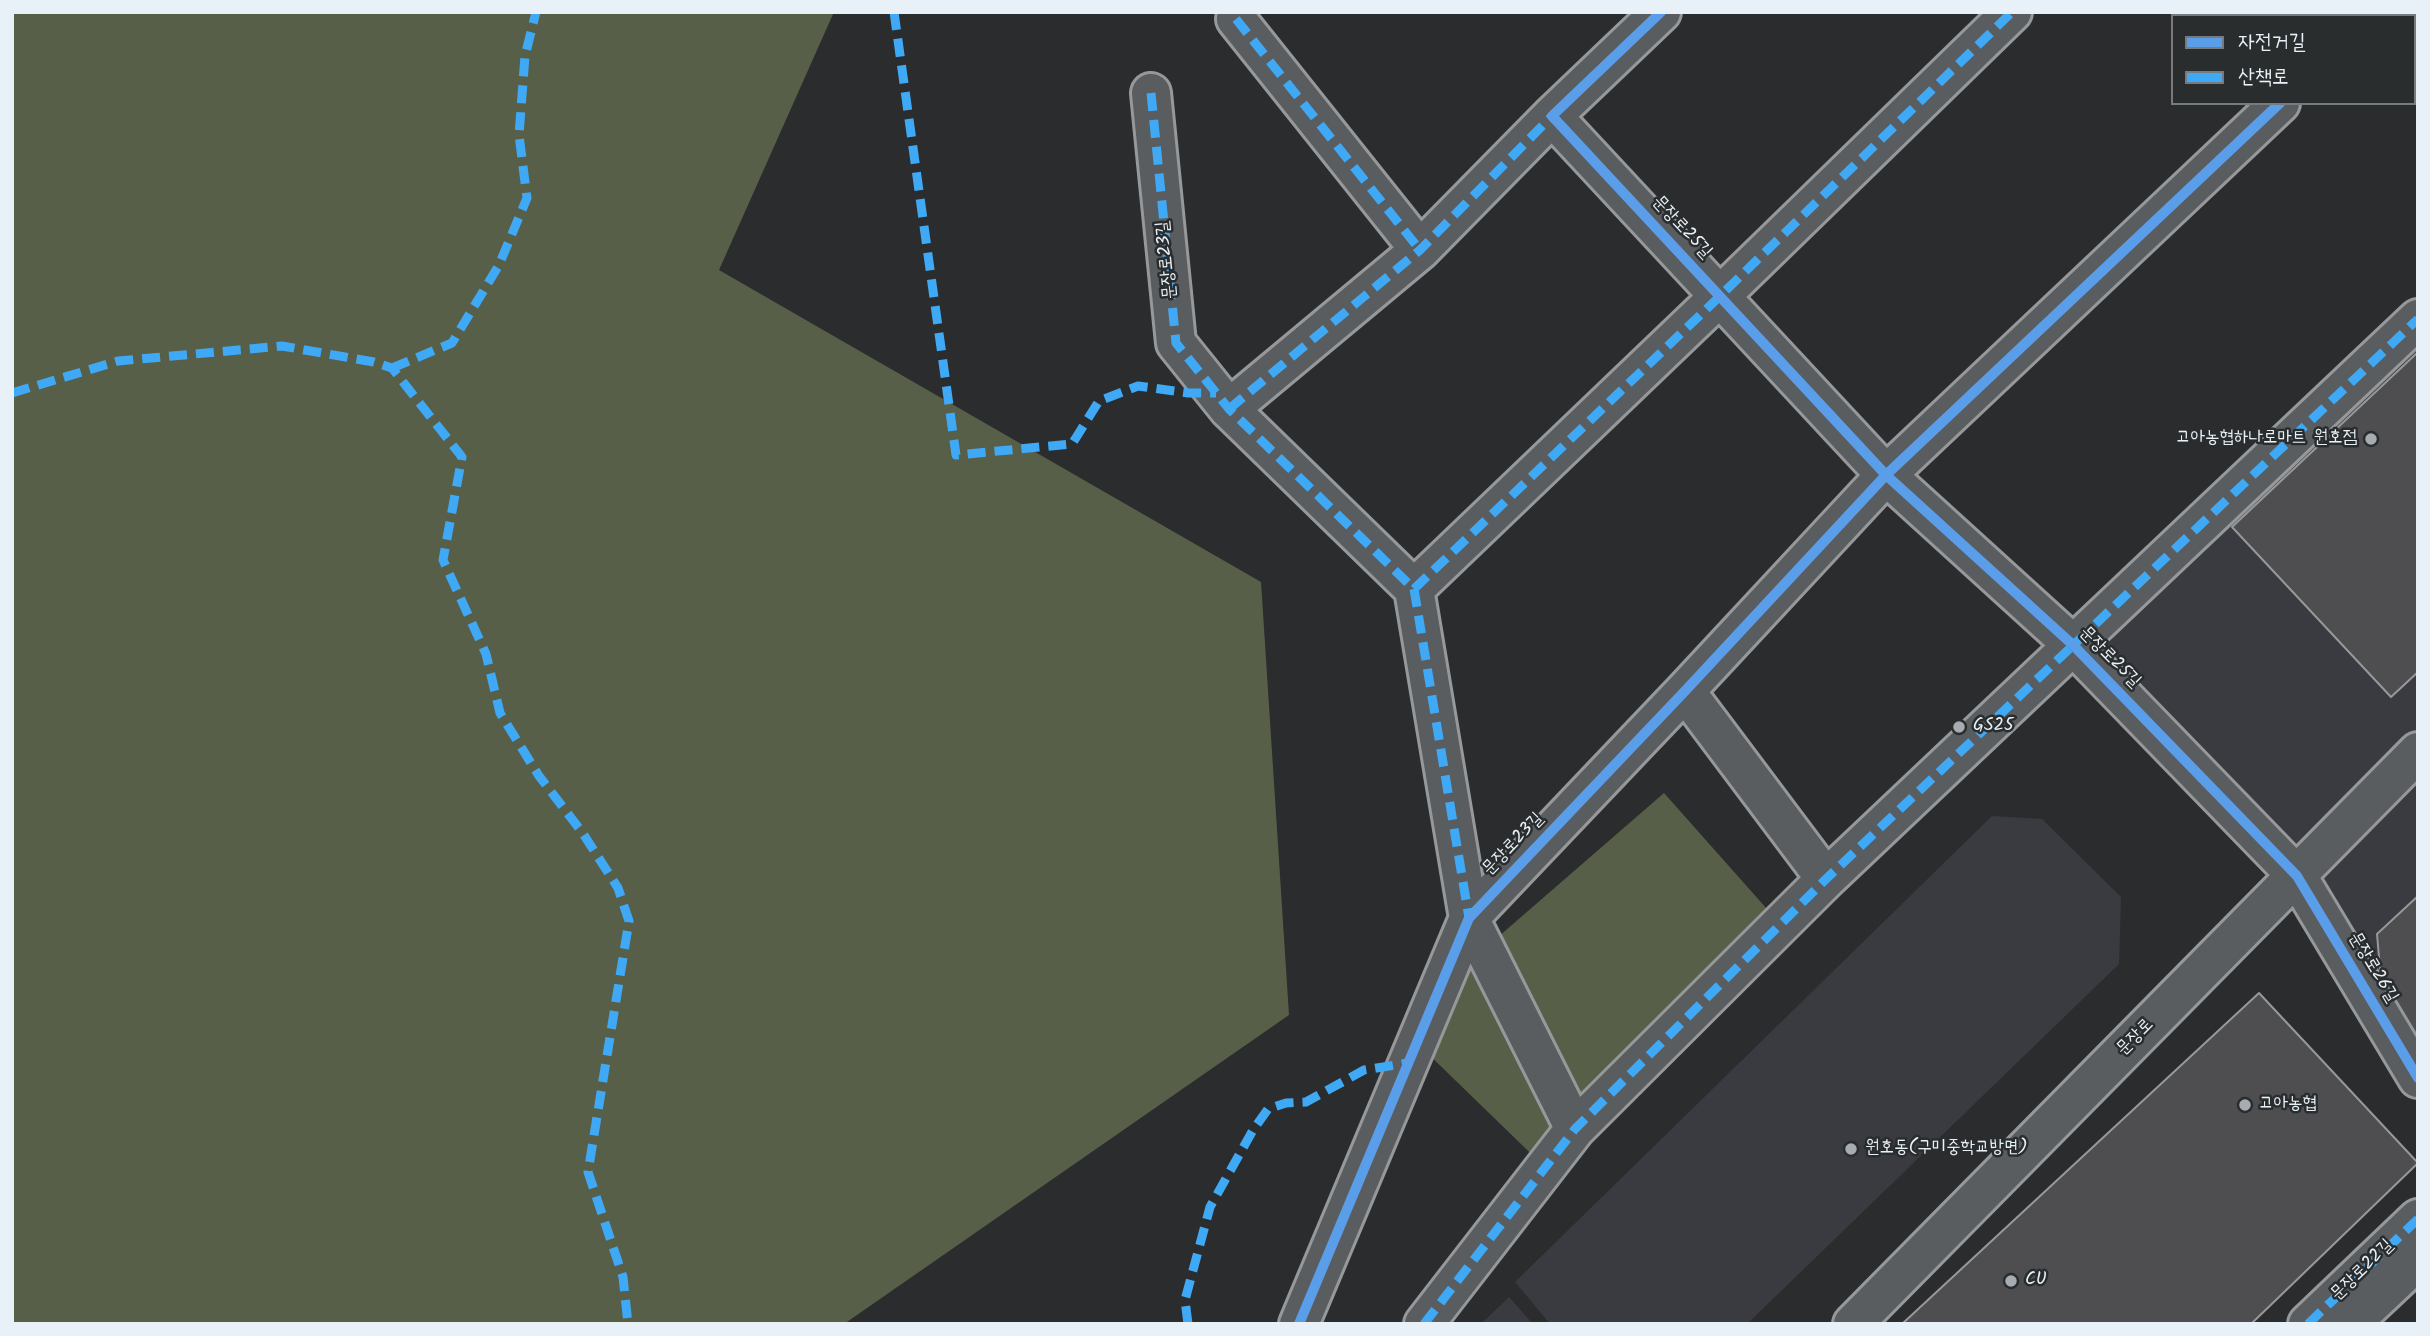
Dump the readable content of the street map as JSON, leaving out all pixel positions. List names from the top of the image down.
{
  "streets": {
    "street": [
      "문장로25길",
      "문장로23길",
      "문장로26길",
      "문장로",
      "문장로22길"
    ]
  },
  "crossings": [
    ["문장로25길", "문장로23길"],
    ["문장로25길", "문장로26길"],
    ["문장로25길", "문장로"],
    ["문장로26길", "문장로"]
  ],
  "places": [
    "고아농협하나로마트 원호점",
    "GS25",
    "고아농협",
    "원호동(구미중학교방면)",
    "CU"
  ],
  "legend": ["자전거길", "산책로"]
}
